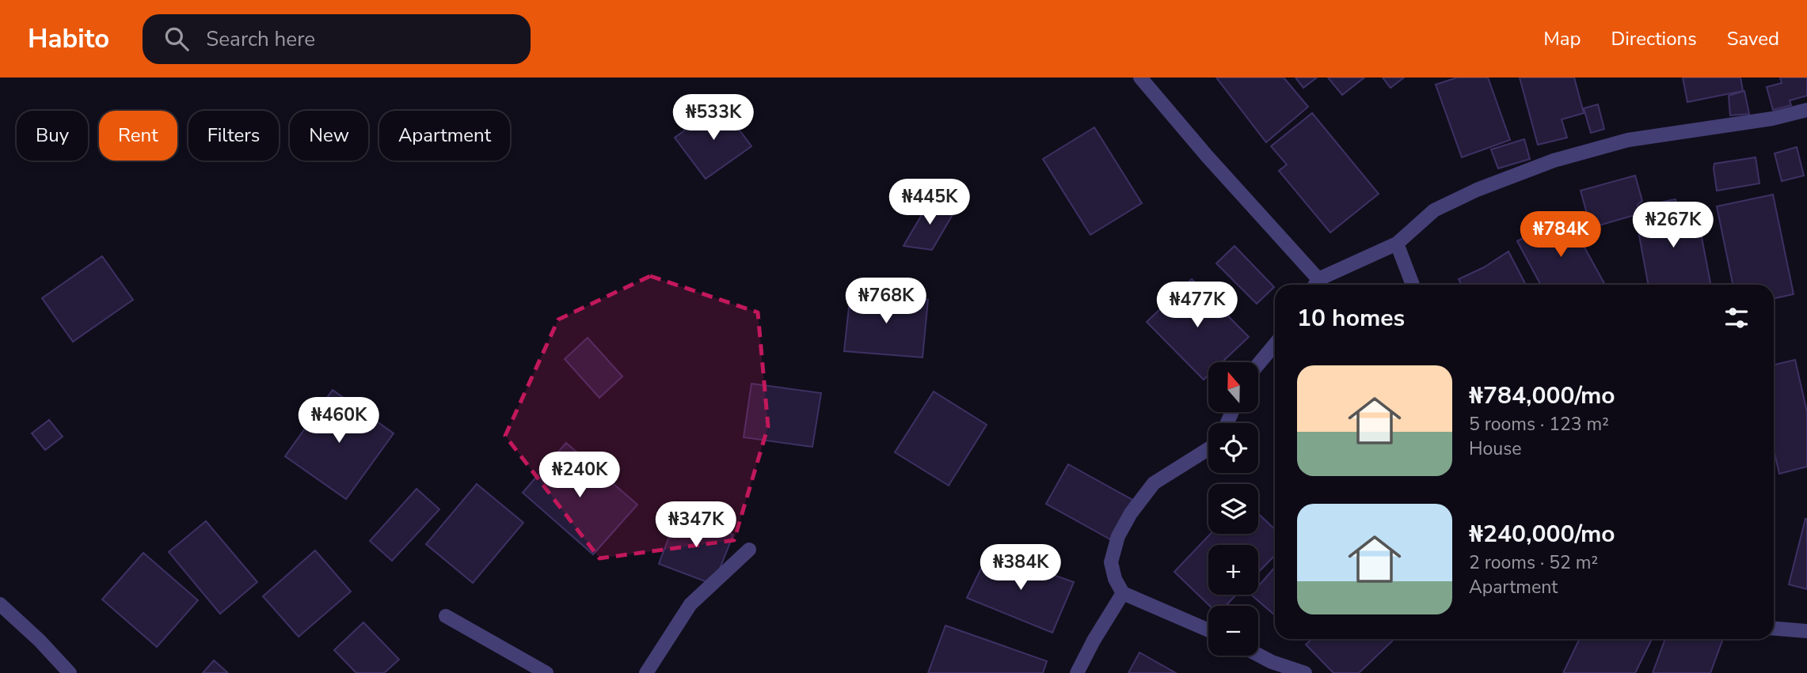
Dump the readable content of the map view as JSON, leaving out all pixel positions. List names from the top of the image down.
{
  "north": "top",
  "page": {
    "header": "Habito",
    "search": "Search here",
    "nav": ["Map", "Directions", "Saved"],
    "price": [
      "₦533K",
      "₦445K",
      "₦267K",
      "₦784K",
      "₦768K",
      "₦477K",
      "₦460K",
      "₦240K",
      "₦347K",
      "₦384K"
    ],
    "chip": [
      "Buy",
      "Rent",
      "Filters",
      "New",
      "Apartment"
    ],
    "heading": "10 homes",
    "list": [
      {
        "name": "₦784,000/mo",
        "note": "5 rooms · 123 m² · House"
      },
      {
        "name": "₦240,000/mo",
        "note": "2 rooms · 52 m² · Apartment"
      }
    ],
    "map_buttons": ["+", "−"]
  }
}
